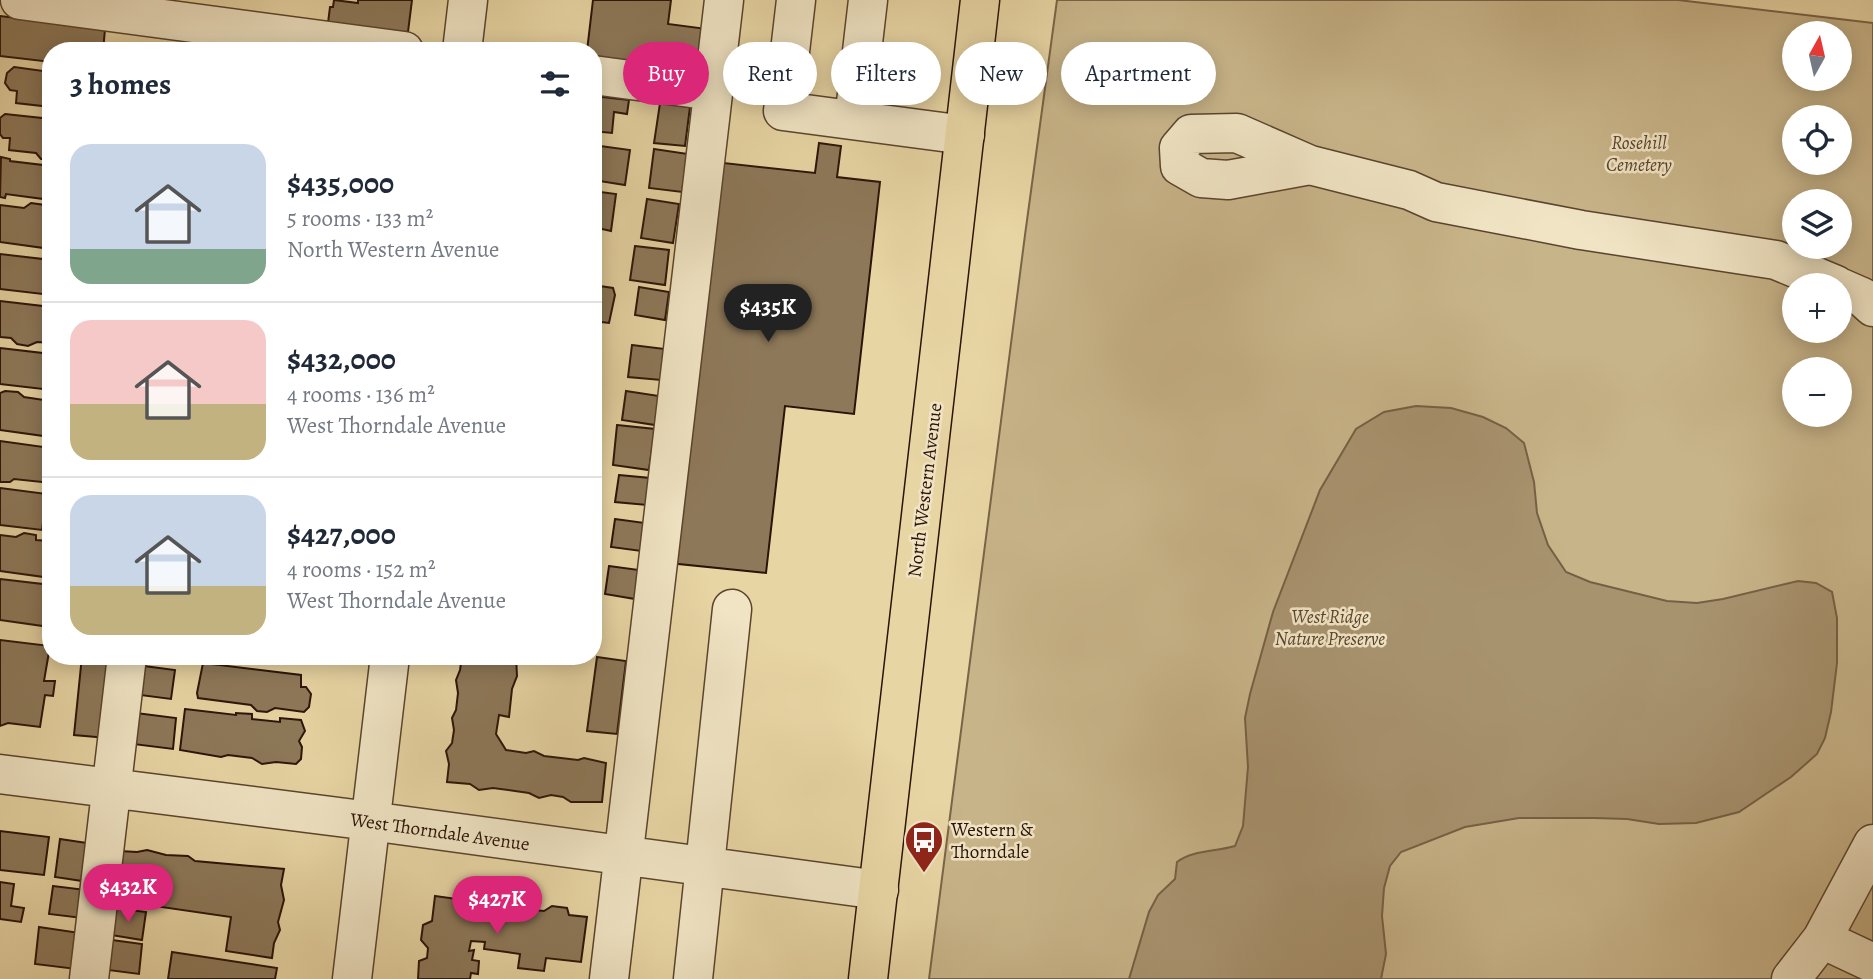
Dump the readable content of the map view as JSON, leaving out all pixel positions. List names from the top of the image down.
{
  "streets": {
    "main road": ["North Western Avenue"],
    "street": ["West Thorndale Avenue"]
  },
  "crossings": [
    ["North Western Avenue", "West Thorndale Avenue"]
  ],
  "parks": ["Rosehill Cemetery", "West Ridge Nature Preserve"],
  "places": {
    "bus stop": ["Western & Thorndale"]
  },
  "north": "top",
  "page": {
    "map_buttons": ["+", "−"],
    "chip": [
      "Buy",
      "Rent",
      "Filters",
      "New",
      "Apartment"
    ],
    "heading": "3 homes",
    "list": [
      {
        "name": "$435,000",
        "note": "5 rooms · 133 m² · North Western Avenue"
      },
      {
        "name": "$432,000",
        "note": "4 rooms · 136 m² · West Thorndale Avenue"
      },
      {
        "name": "$427,000",
        "note": "4 rooms · 152 m² · West Thorndale Avenue"
      }
    ],
    "price": ["$435K", "$432K", "$427K"]
  }
}
